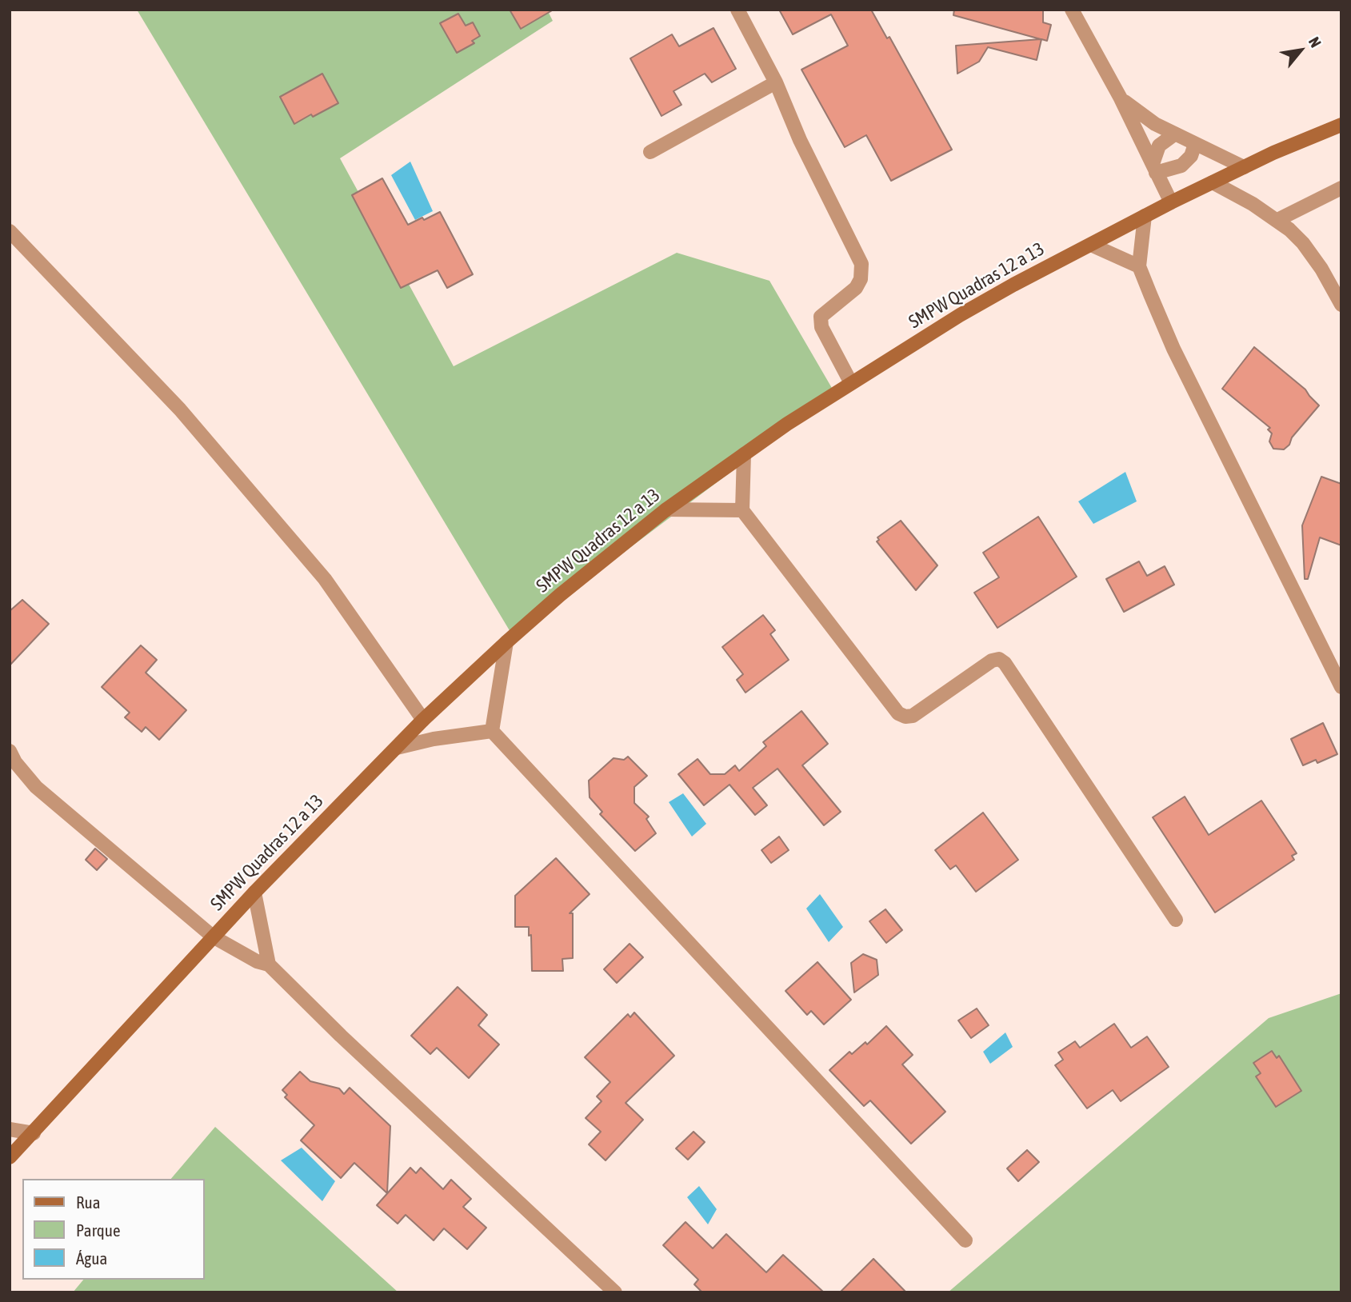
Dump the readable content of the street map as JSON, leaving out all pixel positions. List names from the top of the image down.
{
  "streets": {
    "street": ["SMPW Quadras 12 a 13"]
  },
  "legend": ["Rua", "Parque", "Água"],
  "north": "top right"
}
